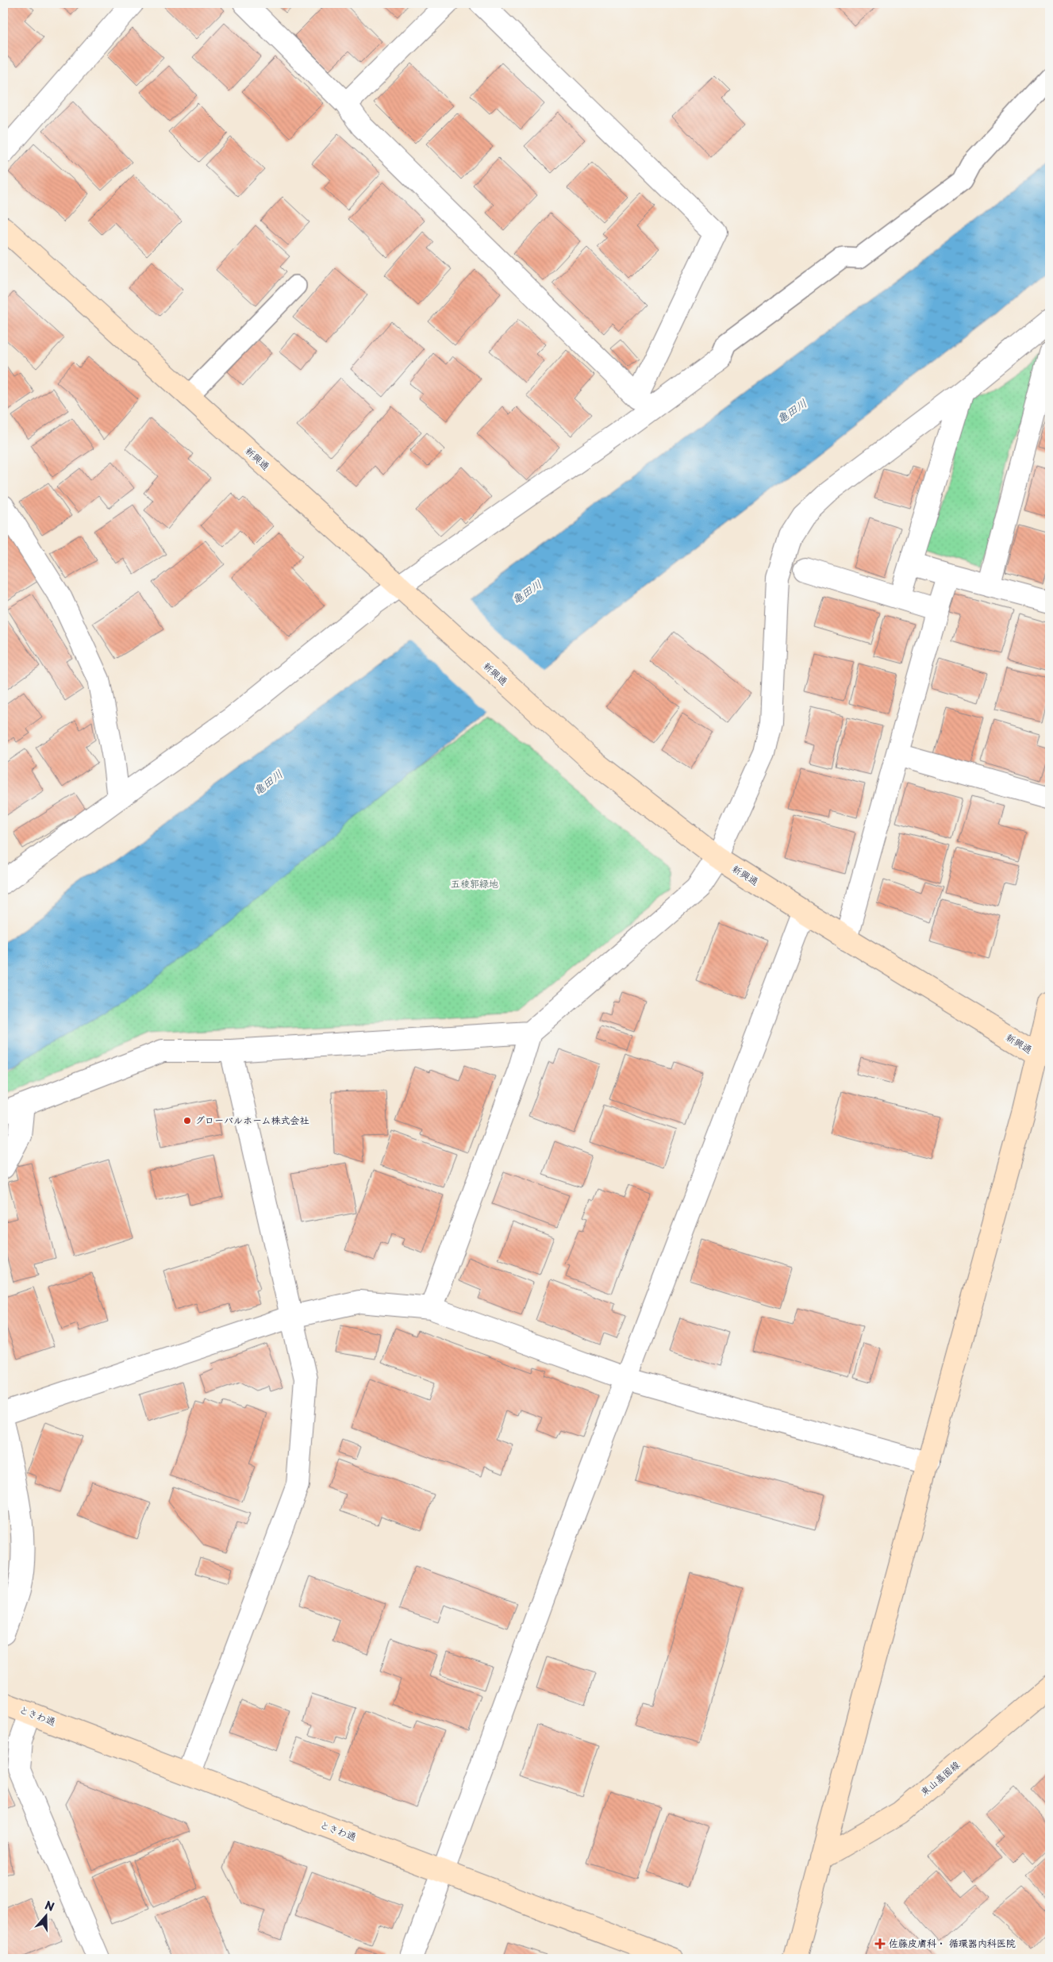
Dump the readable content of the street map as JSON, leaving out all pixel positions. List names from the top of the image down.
{
  "streets": {
    "street": ["新興通", "ときわ通", "東山墓園線"]
  },
  "water": ["亀田川"],
  "parks": ["五稜郭緑地"],
  "places": {
    "other": ["グローバルホーム株式会社"],
    "health": ["佐藤皮膚科・ 循環器内科医院"]
  },
  "north": "top"
}
